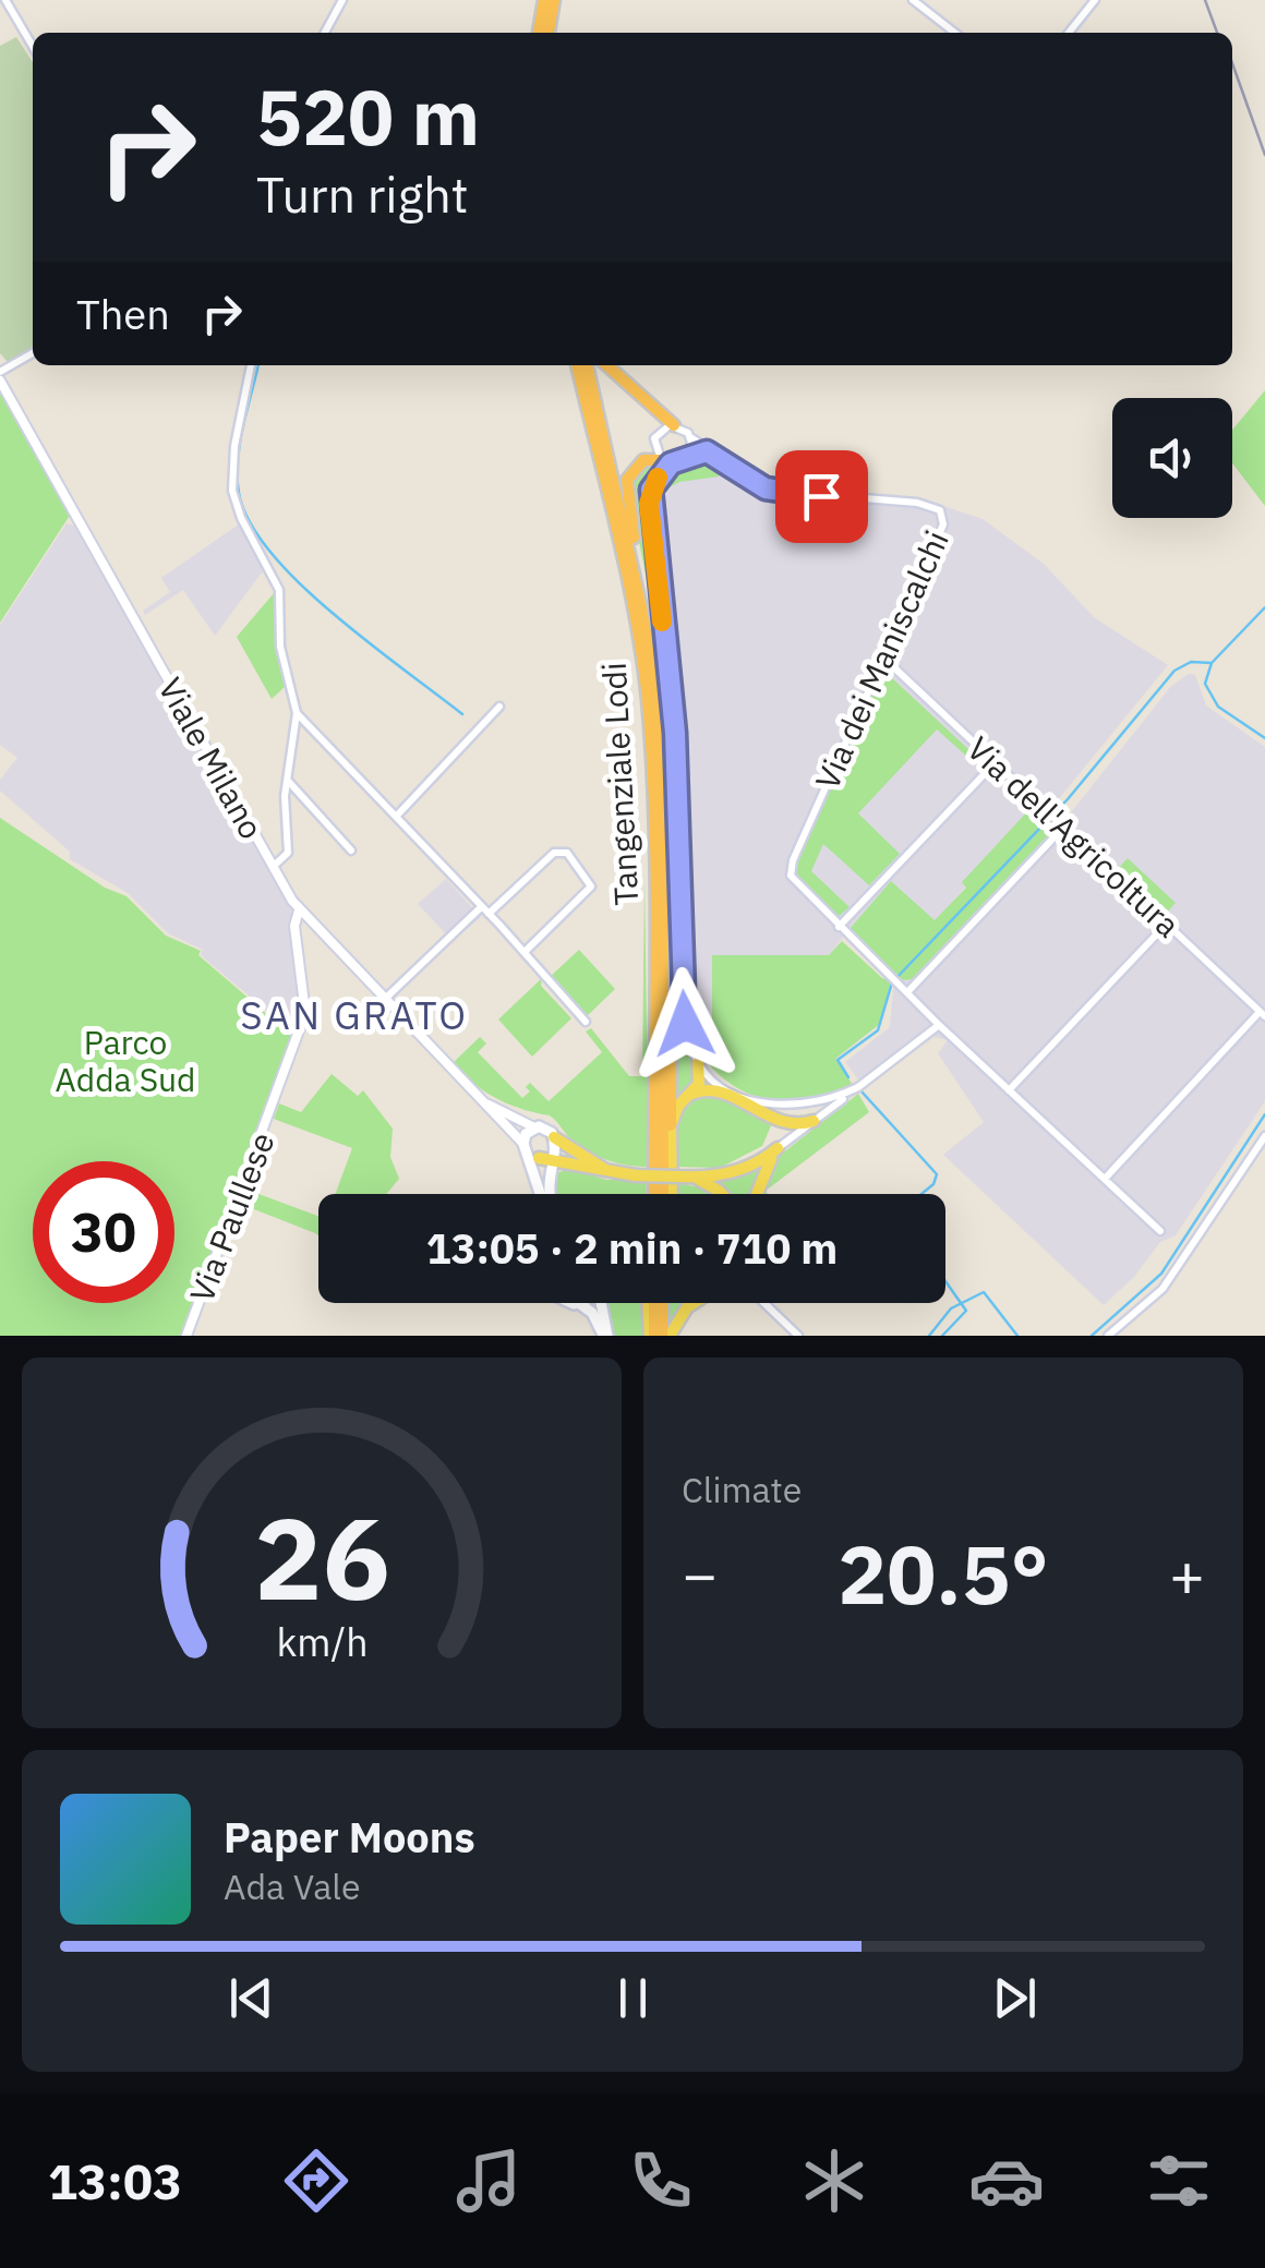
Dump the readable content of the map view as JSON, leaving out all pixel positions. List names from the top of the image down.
{
  "streets": {
    "highway": ["Tangenziale Lodi"],
    "street": [
      "Via dei Maniscalchi",
      "Viale Milano",
      "Via dell'Agricoltura",
      "Via Paullese"
    ]
  },
  "crossings": [
    ["Via dei Maniscalchi", "Via dell'Agricoltura"],
    ["Viale Milano", "Via Paullese"]
  ],
  "districts": ["SAN GRATO"],
  "parks": ["Parco Adda Sud"],
  "page": {
    "turn": ["520 m", "Turn right"],
    "then": "Then",
    "limit": "30",
    "trip": "13:05 · 2 min · 710 m",
    "tile": "Climate",
    "heat": ["−", "20.5°", "+"],
    "song": ["Paper Moons", "Ada Vale"],
    "tabs": "13:03",
    "gauge": ["26", "km/h"]
  }
}
